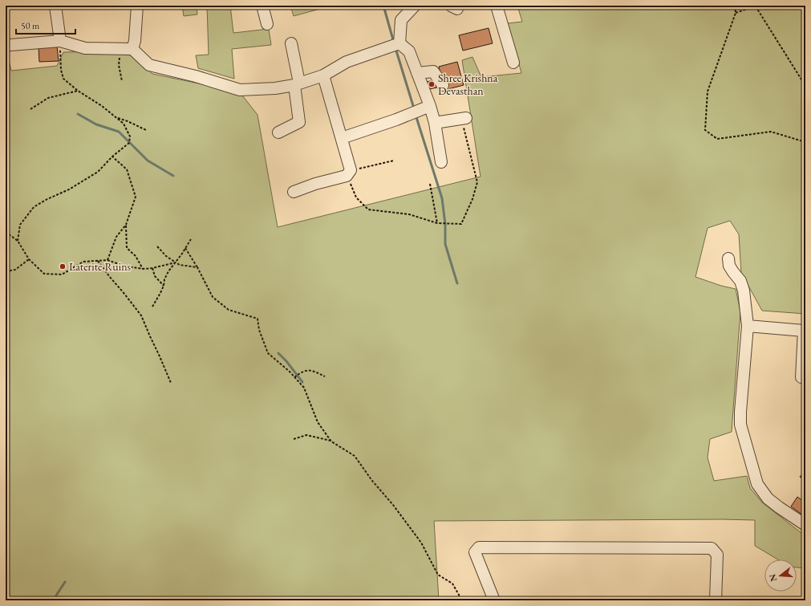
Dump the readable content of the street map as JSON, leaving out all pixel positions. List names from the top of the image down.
{
  "places": ["Shree Krishna Devasthan", "Laterite Ruins"],
  "scale_bar": "50 m",
  "north": "left"
}
